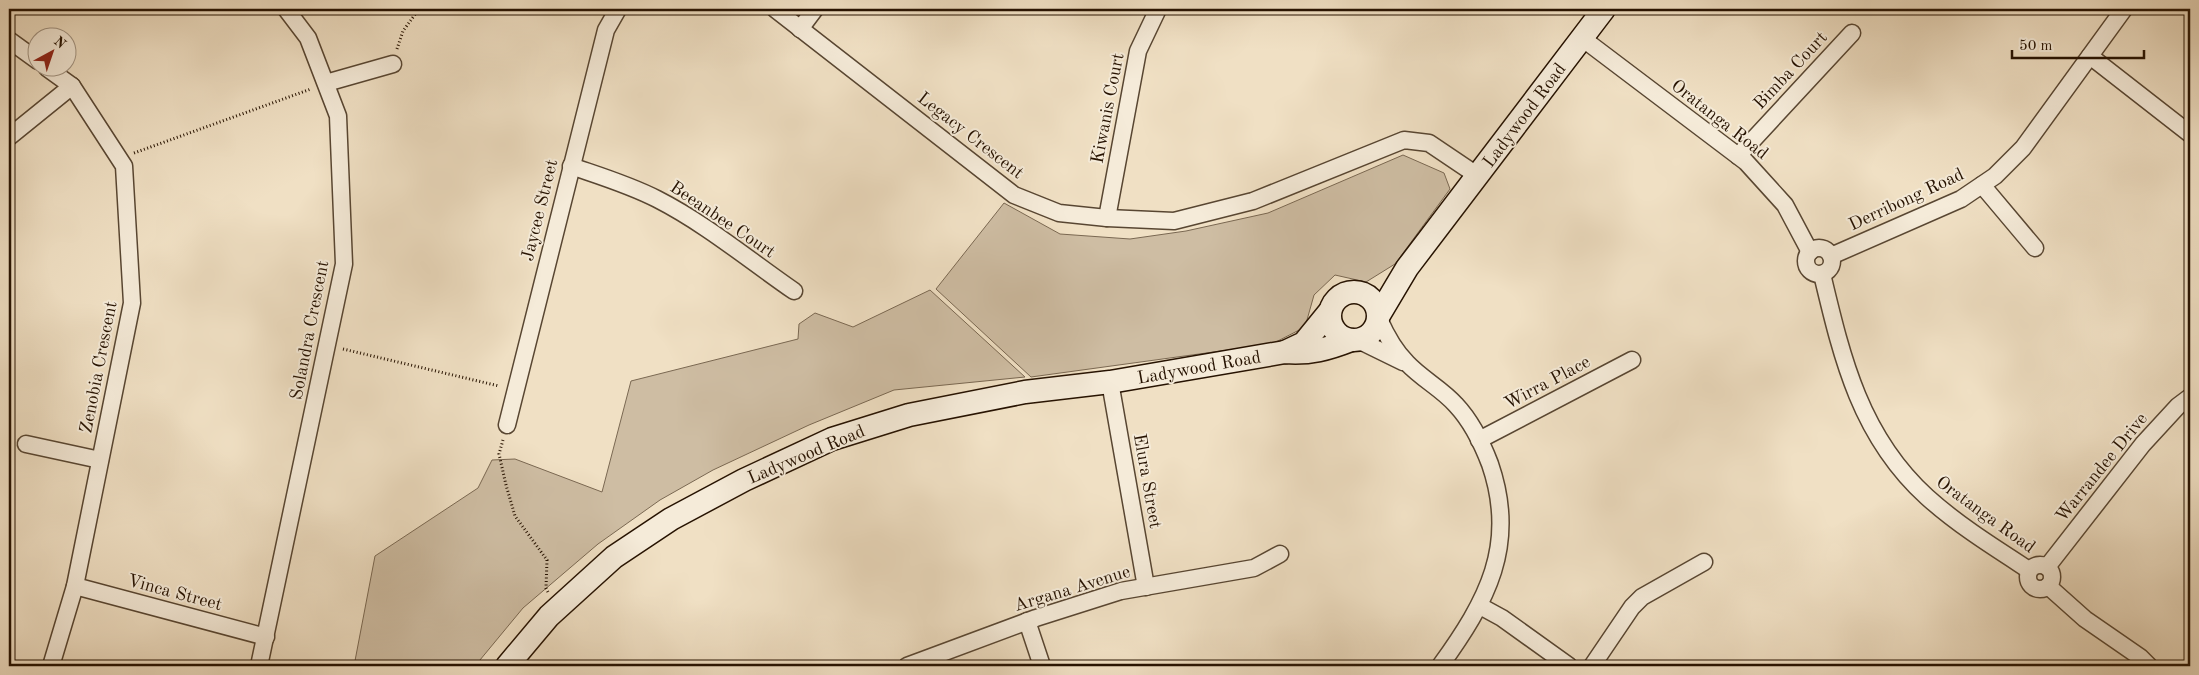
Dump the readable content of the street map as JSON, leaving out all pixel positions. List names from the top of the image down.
{
  "streets": {
    "street": [
      "Bimba Court",
      "Kiwanis Court",
      "Ladywood Road",
      "Oratanga Road",
      "Legacy Crescent",
      "Derribong Road",
      "Jaycee Street",
      "Beeanbee Court",
      "Solandra Crescent",
      "Zenobia Crescent",
      "Wirra Place",
      "Warrandee Drive",
      "Elura Street",
      "Argana Avenue",
      "Vinca Street"
    ]
  },
  "crossings": [
    ["Bimba Court", "Oratanga Road"],
    ["Kiwanis Court", "Legacy Crescent"],
    ["Ladywood Road", "Oratanga Road"],
    ["Ladywood Road", "Legacy Crescent"],
    ["Ladywood Road", "Elura Street"],
    ["Oratanga Road", "Derribong Road"],
    ["Oratanga Road", "Warrandee Drive"],
    ["Jaycee Street", "Beeanbee Court"],
    ["Solandra Crescent", "Vinca Street"],
    ["Zenobia Crescent", "Vinca Street"],
    ["Elura Street", "Argana Avenue"]
  ],
  "scale_bar": "50 m",
  "north": "top right"
}
